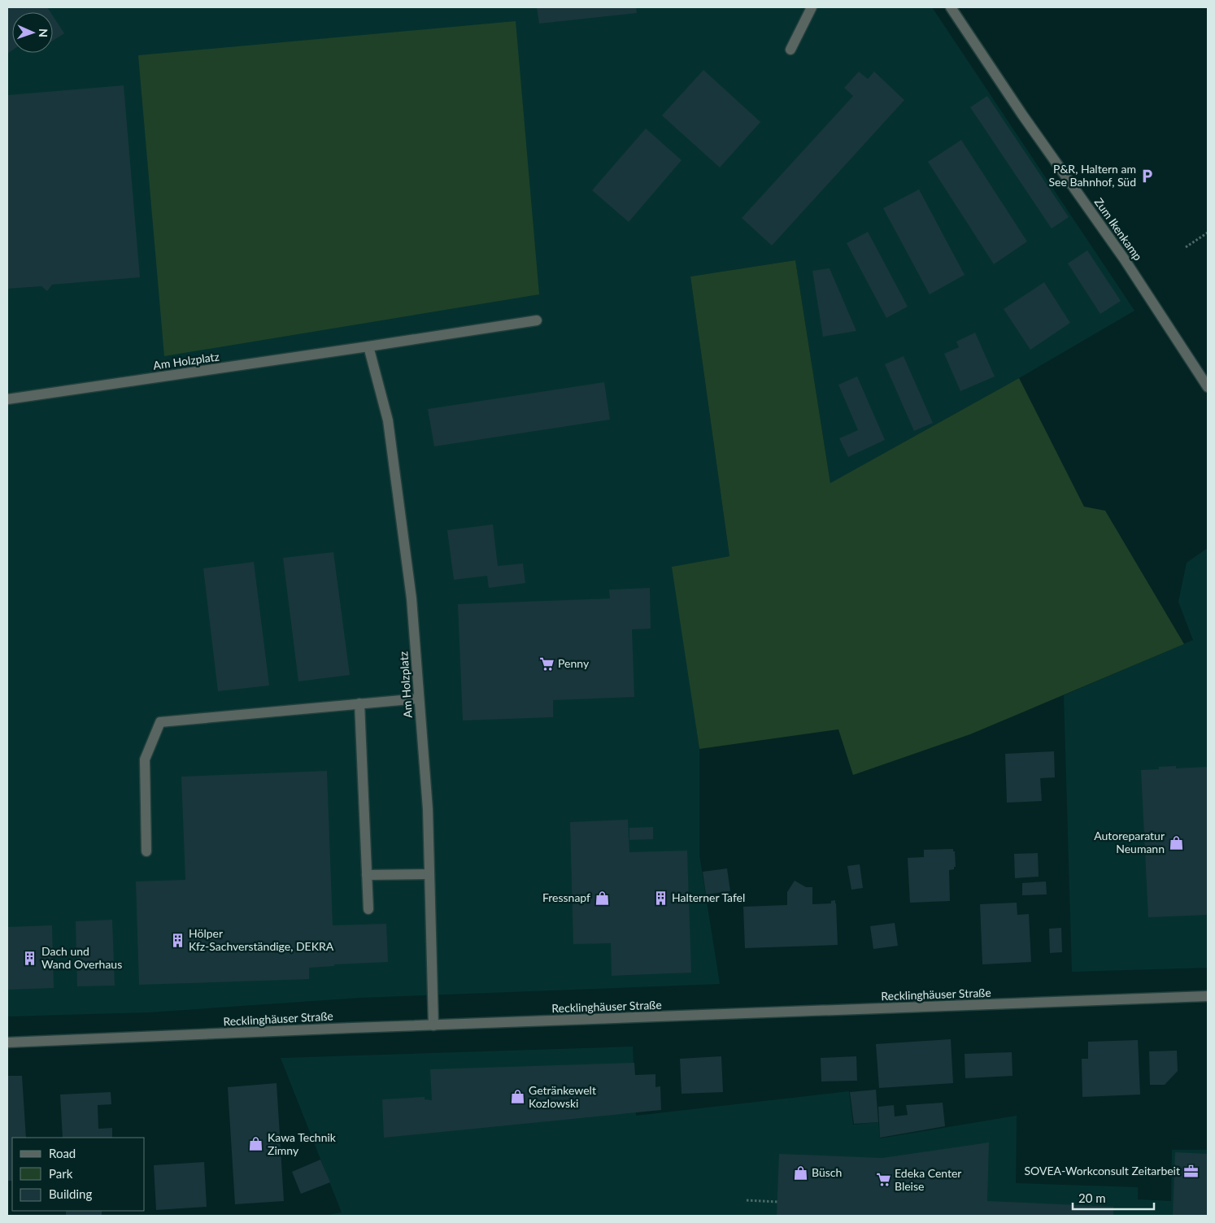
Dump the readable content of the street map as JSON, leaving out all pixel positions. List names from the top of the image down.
{
  "streets": {
    "street": ["Zum Ikenkamp", "Am Holzplatz", "Recklinghäuser Straße"]
  },
  "crossings": [
    ["Am Holzplatz", "Recklinghäuser Straße"]
  ],
  "places": {
    "parking": ["P&R, Haltern am See Bahnhof, Süd"],
    "supermarket": ["Penny", "Edeka Center Bleise"],
    "shop": [
      "Autoreparatur Neumann",
      "Fressnapf",
      "Getränkewelt Kozlowski",
      "Kawa Technik Zimny",
      "Büsch"
    ],
    "building": ["Halterner Tafel", "Hölper Kfz-Sachverständige, DEKRA", "Dach und Wand Overhaus"],
    "office": ["SOVEA-Workconsult Zeitarbeit"]
  },
  "legend": ["Road", "Park", "Building"],
  "scale_bar": "20 m",
  "north": "right"
}
